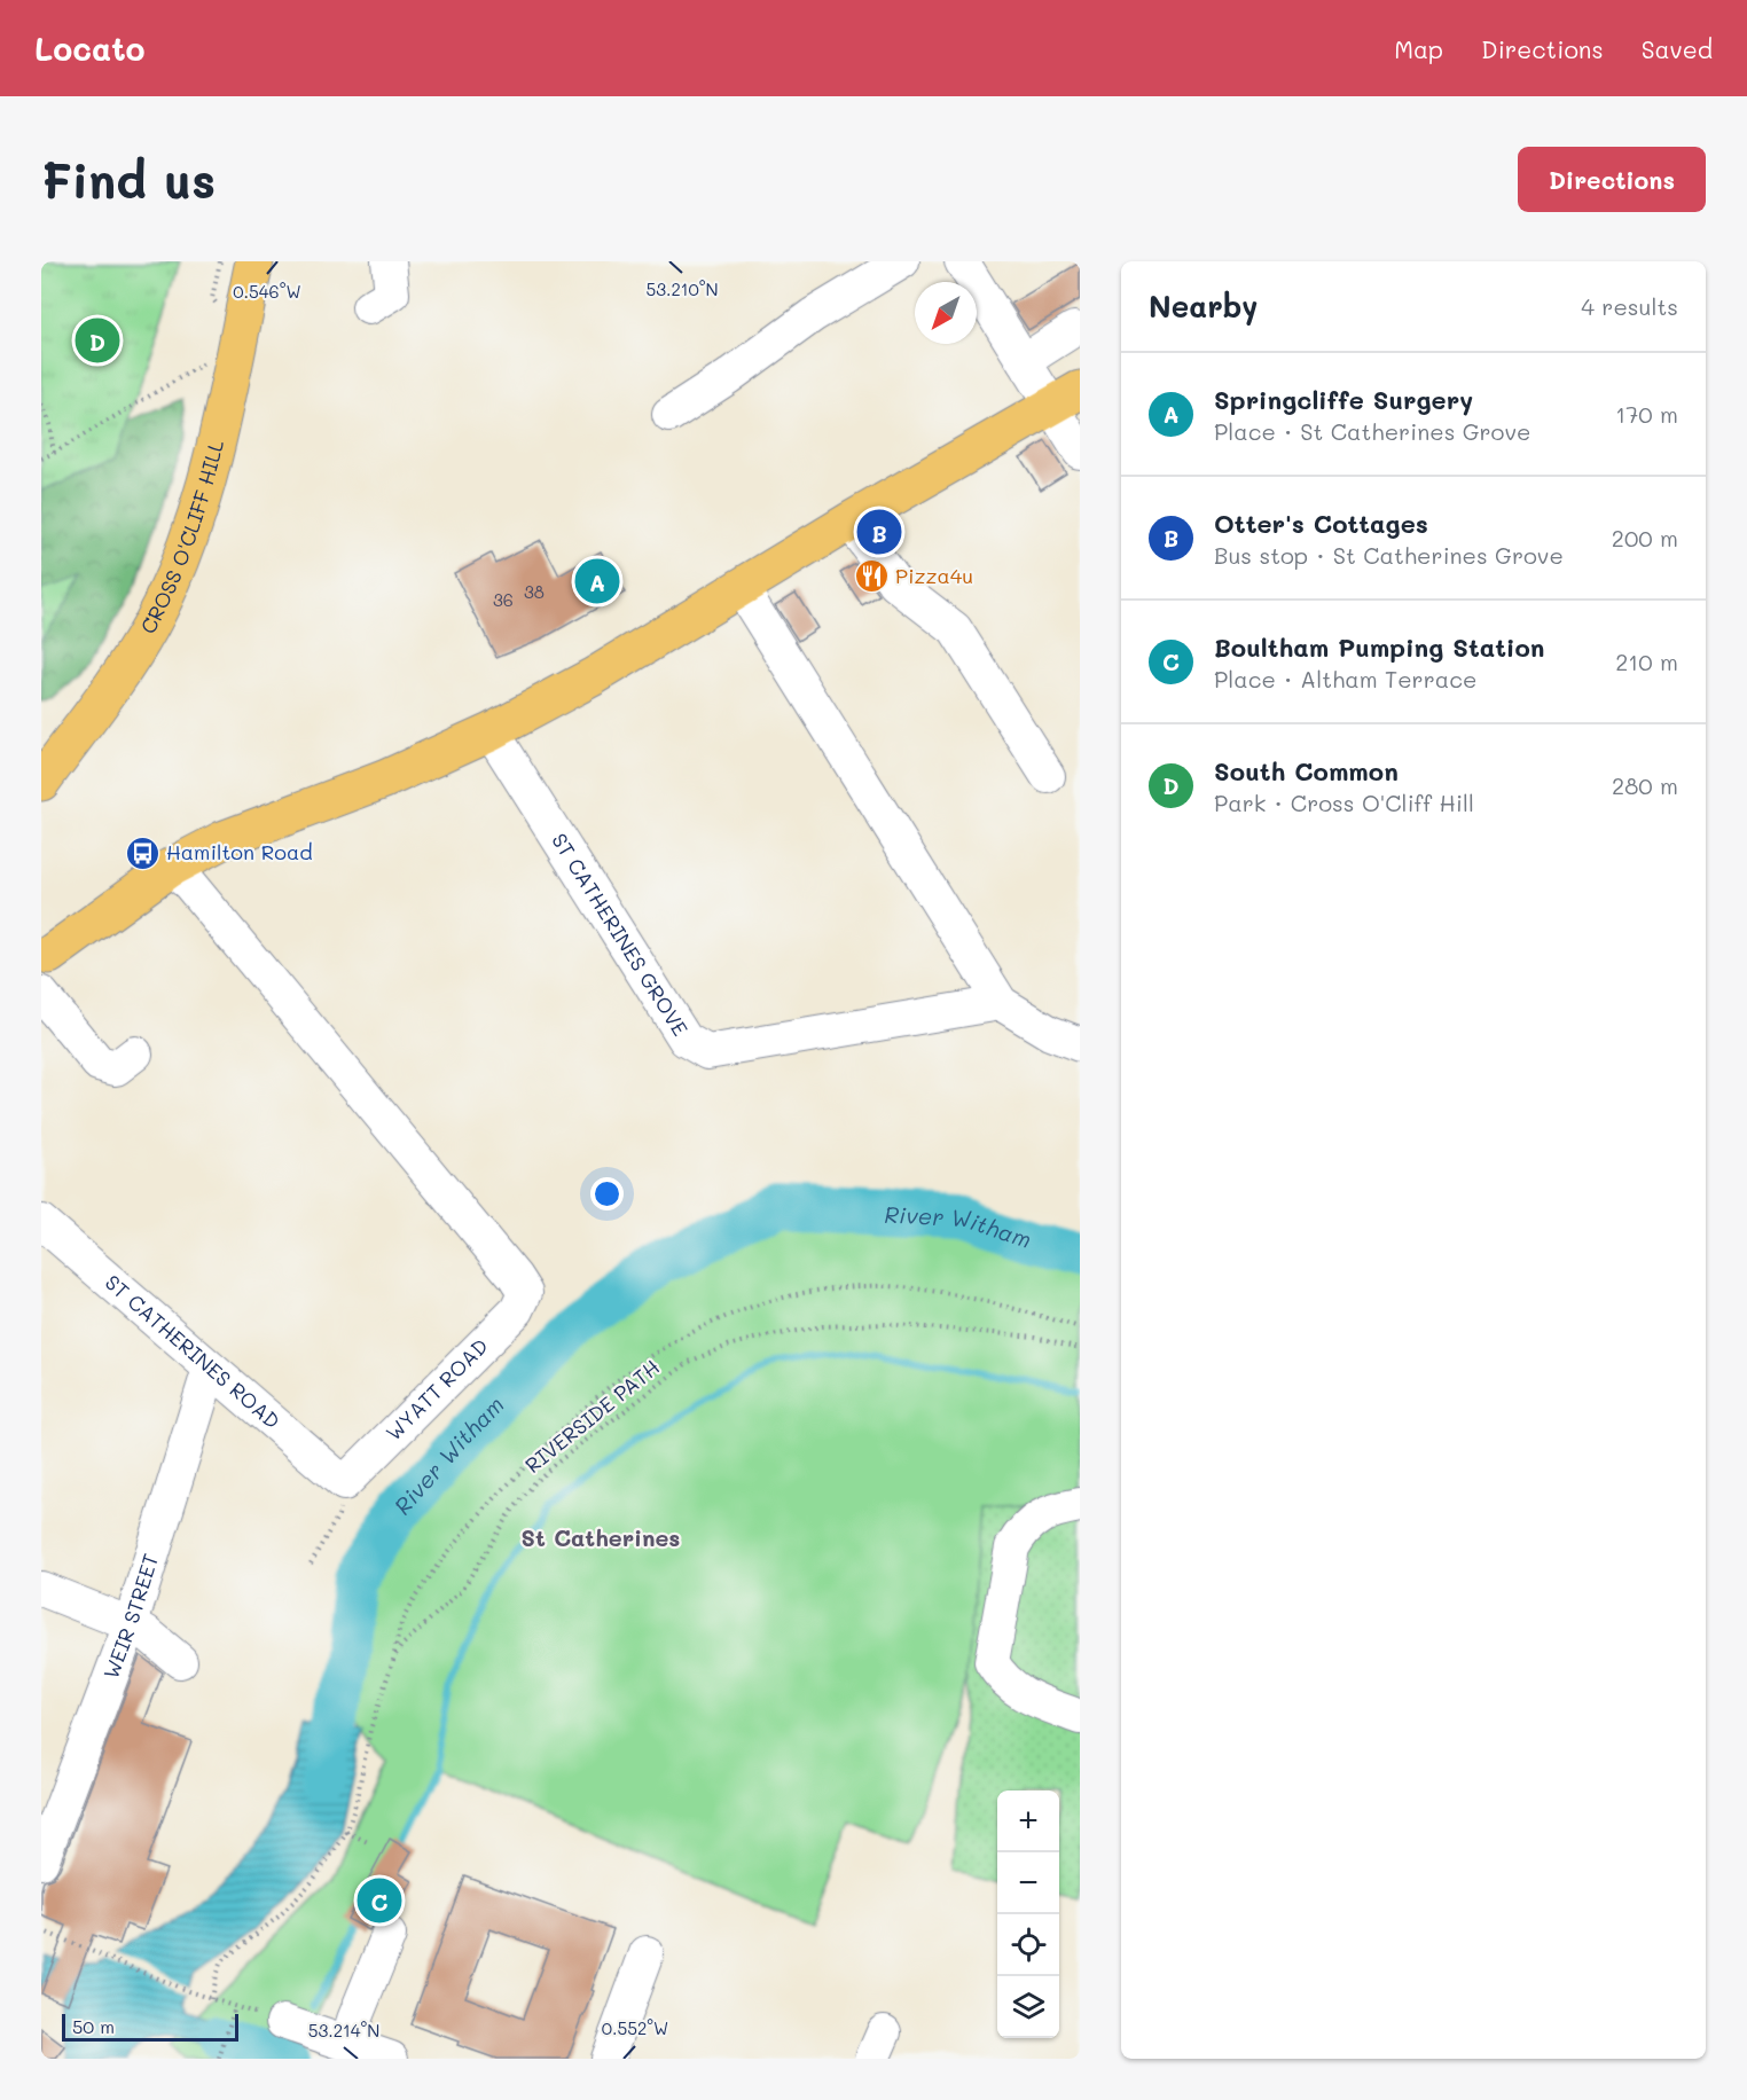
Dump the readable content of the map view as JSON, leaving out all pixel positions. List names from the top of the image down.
{
  "streets": {
    "main road": ["CROSS O'CLIFF HILL"],
    "street": [
      "ST CATHERINES GROVE",
      "ST CATHERINES ROAD",
      "WYATT ROAD",
      "WEIR STREET"
    ],
    "path": ["RIVERSIDE PATH"]
  },
  "crossings": [
    ["ST CATHERINES ROAD", "WYATT ROAD"],
    ["ST CATHERINES ROAD", "WEIR STREET"]
  ],
  "districts": ["St Catherines"],
  "water": ["River Witham"],
  "places": {
    "restaurant": ["Pizza4u"],
    "bus stop": ["Hamilton Road"]
  },
  "house_numbers": ["38", "36"],
  "scale_bar": "50 m",
  "north": "bottom left",
  "page": {
    "header": "Locato",
    "nav": ["Map", "Directions", "Saved"],
    "buttons": "Directions",
    "title": "Find us",
    "heading": ["Nearby", "4 results"],
    "pins": [
      "D",
      "B",
      "A",
      "C"
    ],
    "list": [
      {
        "mark": "A",
        "name": "Springcliffe Surgery",
        "note": "Place · St Catherines Grove",
        "value": "170 m"
      },
      {
        "mark": "B",
        "name": "Otter's Cottages",
        "note": "Bus stop · St Catherines Grove",
        "value": "200 m"
      },
      {
        "mark": "C",
        "name": "Boultham Pumping Station",
        "note": "Place · Altham Terrace",
        "value": "210 m"
      },
      {
        "mark": "D",
        "name": "South Common",
        "note": "Park · Cross O'Cliff Hill",
        "value": "280 m"
      }
    ],
    "map_buttons": ["+", "−"],
    "scale": "50 m"
  },
  "coordinates": [
    "53.210°N",
    "0.546°W",
    "0.552°W",
    "53.214°N"
  ]
}
